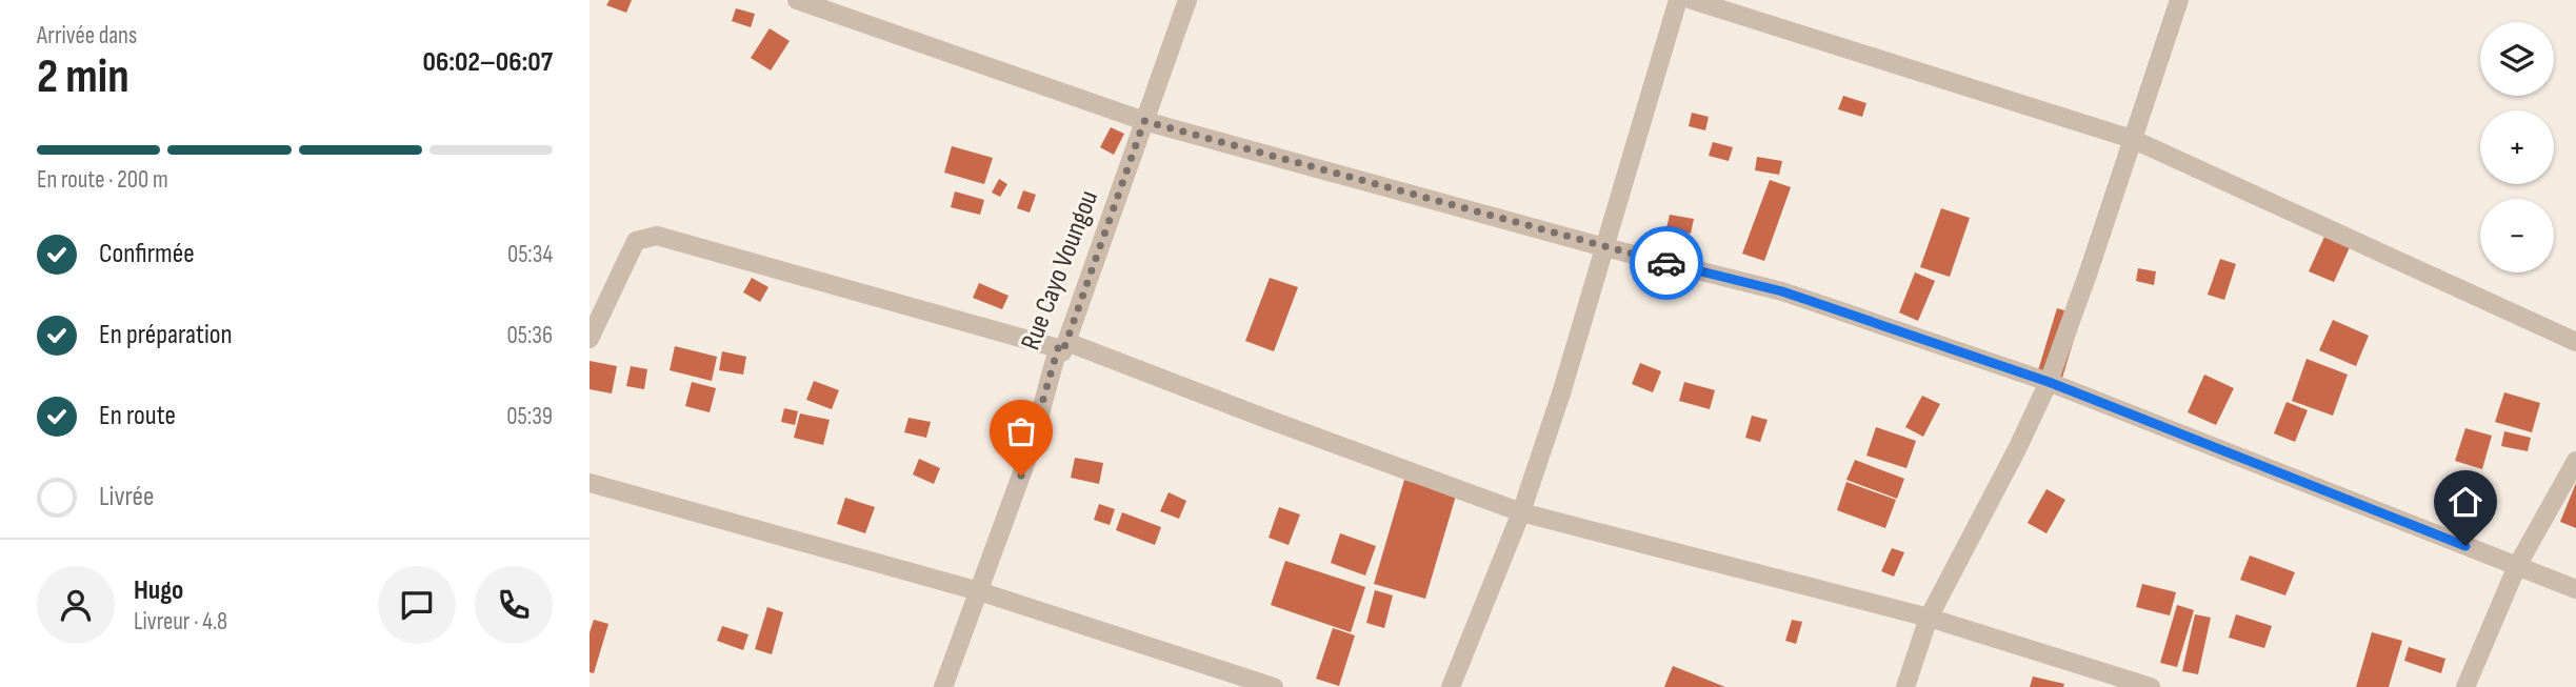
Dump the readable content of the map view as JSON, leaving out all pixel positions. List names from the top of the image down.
{
  "streets": {
    "street": ["Rue Cayo Voungou"]
  },
  "page": {
    "heading": ["2 min", "Arrivée dans", "06:02–06:07"],
    "panel": ["Hugo", "Livreur · 4.8"],
    "map_buttons": ["+", "−"],
    "bar": "En route · 200 m",
    "list": [
      ["Confirmée", "05:34"],
      ["En préparation", "05:36"],
      ["En route", "05:39"],
      "Livrée"
    ]
  }
}
